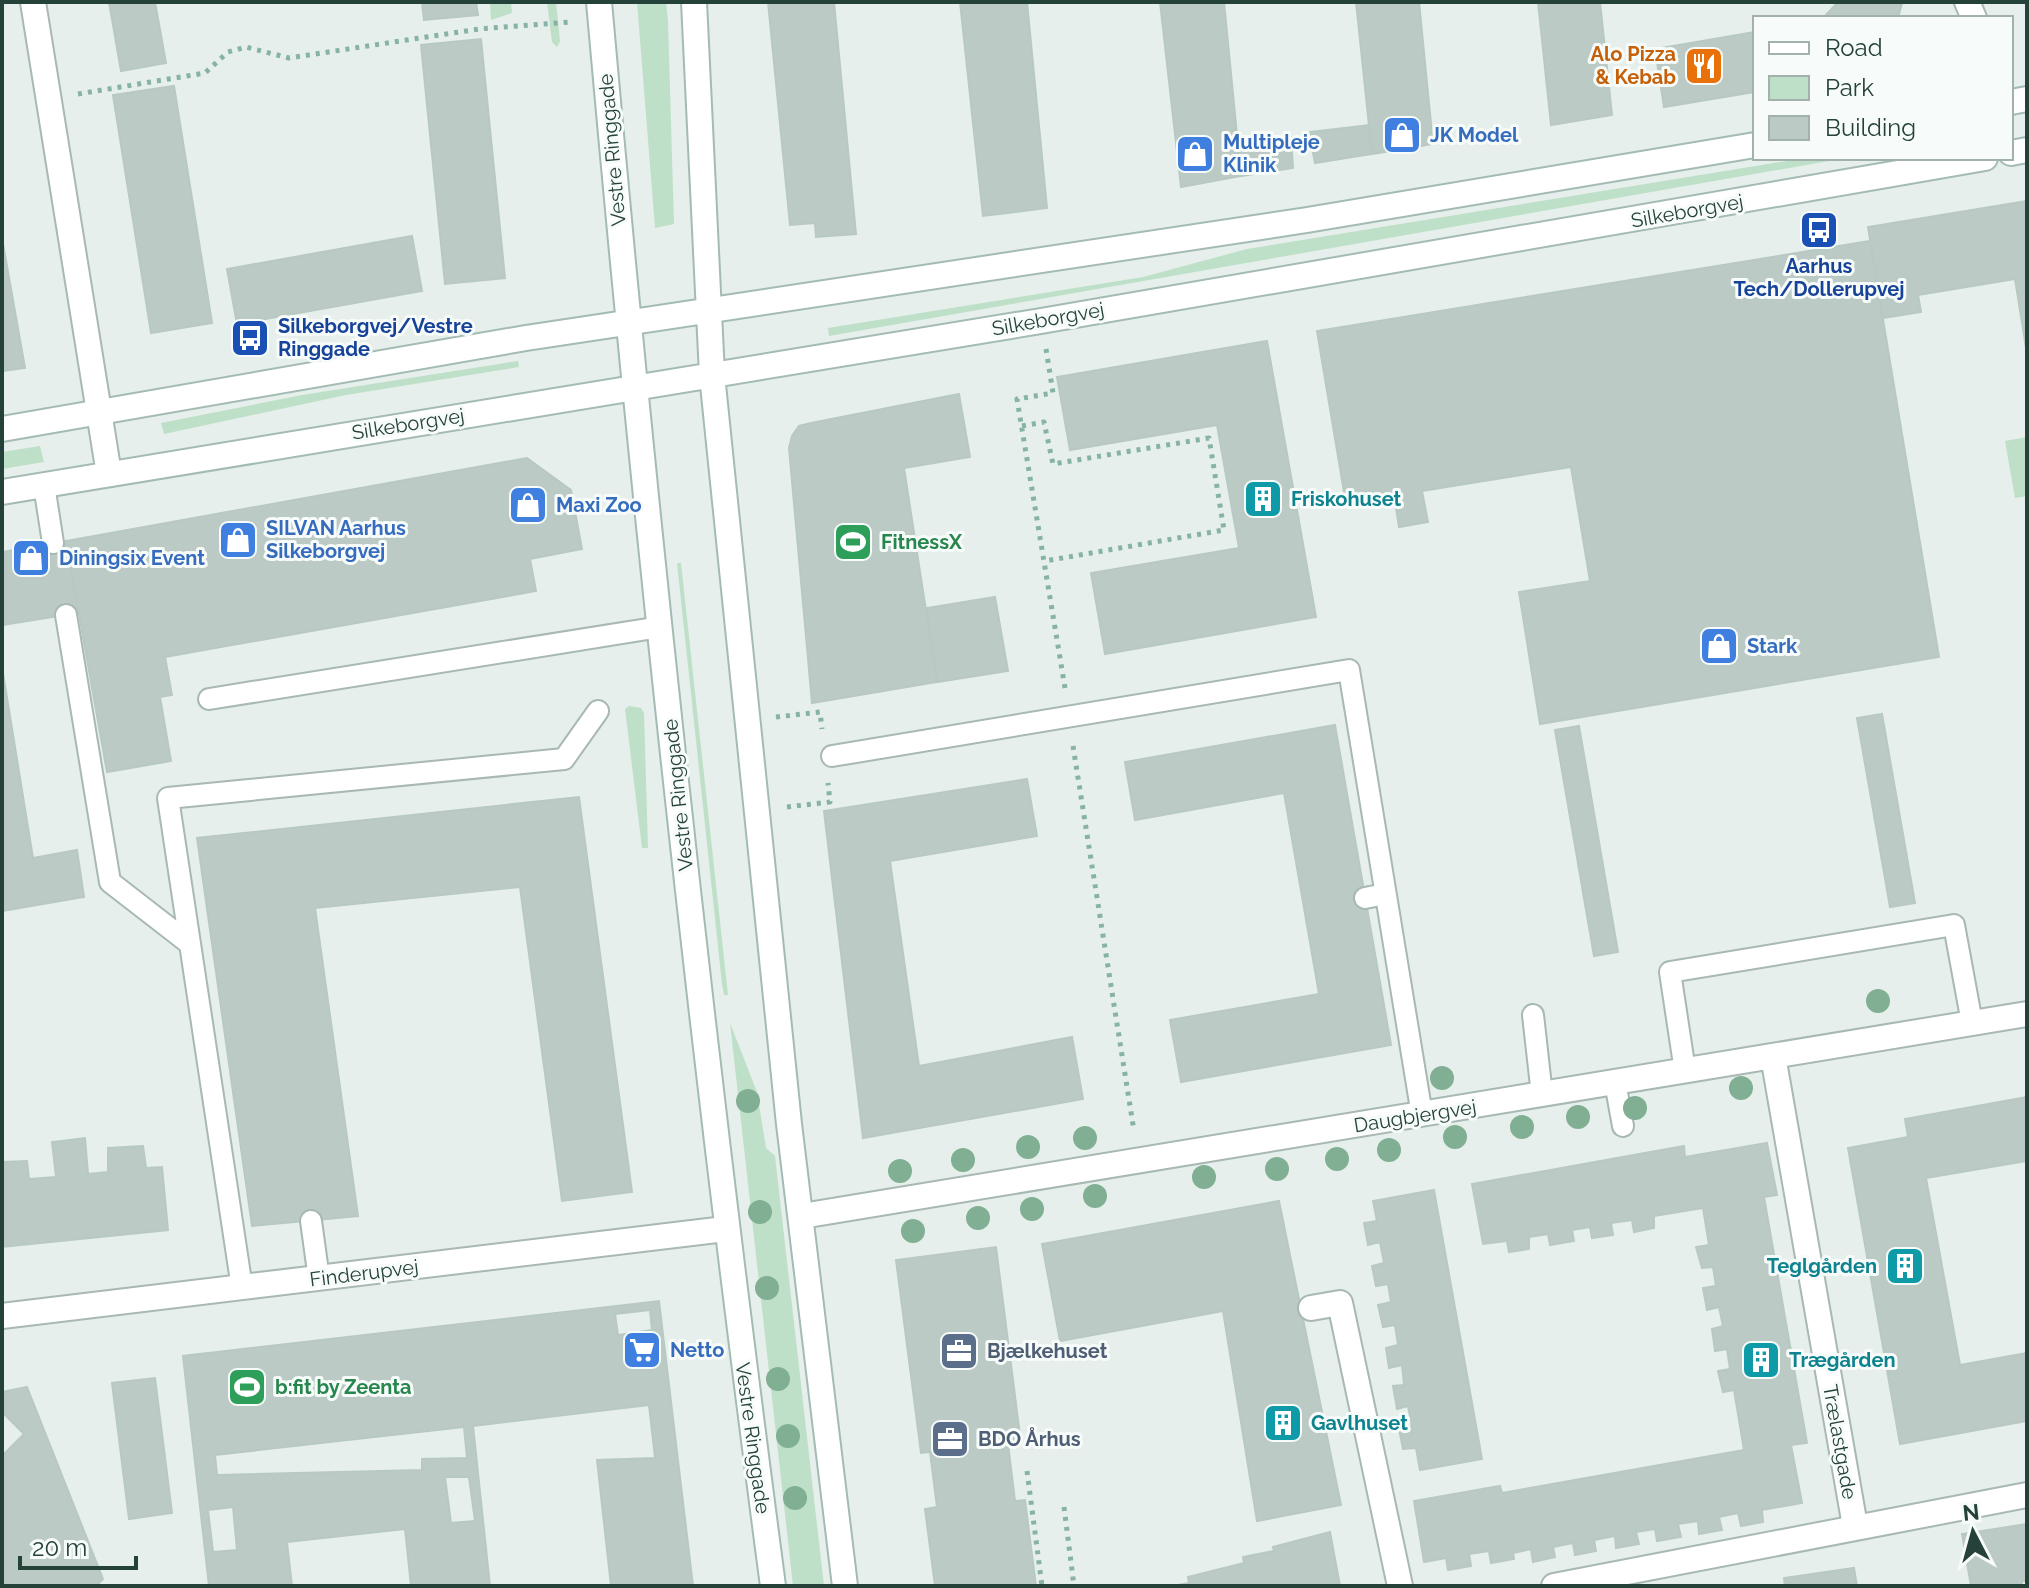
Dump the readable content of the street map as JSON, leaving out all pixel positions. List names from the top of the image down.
{
  "streets": {
    "street": [
      "Vestre Ringgade",
      "Silkeborgvej",
      "Daugbjergvej",
      "Finderupvej",
      "Trælastgade"
    ]
  },
  "crossings": [
    ["Vestre Ringgade", "Silkeborgvej"],
    ["Vestre Ringgade", "Finderupvej"],
    ["Daugbjergvej", "Trælastgade"]
  ],
  "places": {
    "restaurant": ["Alo Pizza & Kebab"],
    "shop": [
      "JK Model",
      "Multipleje Klinik",
      "Maxi Zoo",
      "SILVAN Aarhus Silkeborgvej",
      "Diningsix Event",
      "Stark"
    ],
    "bus stop": ["Aarhus Tech/Dollerupvej", "Silkeborgvej/Vestre Ringgade"],
    "building": [
      "Friskohuset",
      "Teglgården",
      "Trægården",
      "Gavlhuset"
    ],
    "sports": ["FitnessX", "b:fit by Zeenta"],
    "supermarket": ["Netto"],
    "office": ["Bjælkehuset", "BDO Århus"]
  },
  "legend": ["Road", "Park", "Building"],
  "scale_bar": "20 m",
  "north": "top"
}
